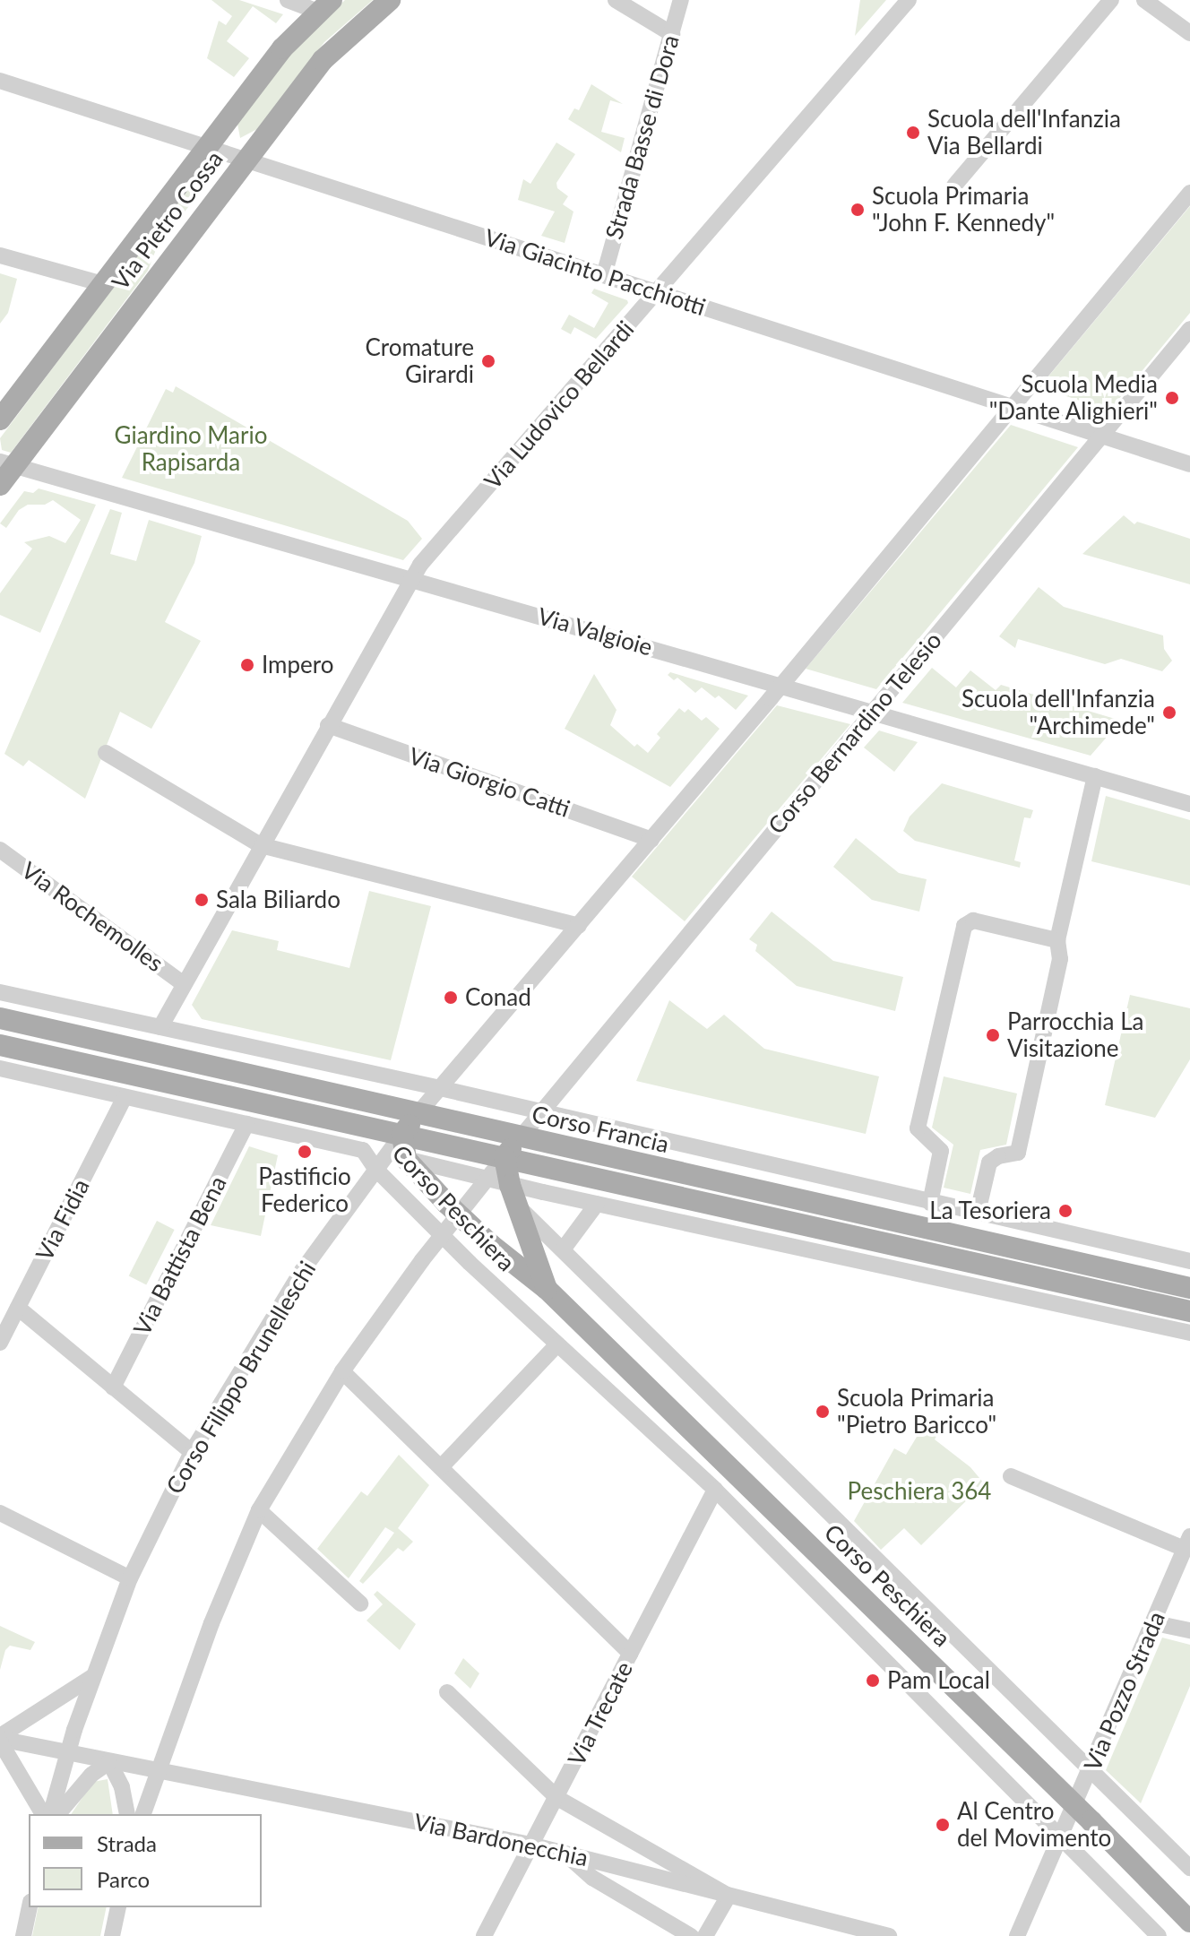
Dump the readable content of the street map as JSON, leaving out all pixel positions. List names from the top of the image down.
{
  "streets": {
    "main road": ["Via Pietro Cossa", "Corso Francia", "Corso Peschiera"],
    "street": [
      "Strada Basse di Dora",
      "Via Giacinto Pacchiotti",
      "Via Ludovico Bellardi",
      "Via Valgioie",
      "Corso Bernardino Telesio",
      "Via Giorgio Catti",
      "Via Rochemolles",
      "Via Fidia",
      "Via Battista Bena",
      "Corso Filippo Brunelleschi",
      "Via Pozzo Strada",
      "Via Trecate",
      "Via Bardonecchia"
    ]
  },
  "crossings": [
    ["Strada Basse di Dora", "Via Giacinto Pacchiotti"],
    ["Via Pietro Cossa", "Via Giacinto Pacchiotti"],
    ["Via Pietro Cossa", "Via Valgioie"],
    ["Via Giacinto Pacchiotti", "Via Ludovico Bellardi"],
    ["Via Giacinto Pacchiotti", "Corso Bernardino Telesio"],
    ["Via Ludovico Bellardi", "Via Valgioie"],
    ["Via Ludovico Bellardi", "Via Giorgio Catti"],
    ["Via Ludovico Bellardi", "Via Rochemolles"],
    ["Via Ludovico Bellardi", "Corso Francia"],
    ["Via Valgioie", "Corso Bernardino Telesio"],
    ["Corso Bernardino Telesio", "Corso Francia"],
    ["Corso Francia", "Corso Peschiera"],
    ["Corso Francia", "Corso Filippo Brunelleschi"],
    ["Corso Peschiera", "Via Battista Bena"],
    ["Corso Peschiera", "Corso Filippo Brunelleschi"],
    ["Corso Peschiera", "Via Pozzo Strada"],
    ["Corso Peschiera", "Via Trecate"],
    ["Corso Filippo Brunelleschi", "Via Bardonecchia"],
    ["Via Trecate", "Via Bardonecchia"]
  ],
  "parks": ["Giardino Mario Rapisarda", "Peschiera 364"],
  "places": [
    "Scuola dell'Infanzia Via Bellardi",
    "Scuola Primaria \"John F. Kennedy\"",
    "Cromature Girardi",
    "Scuola Media \"Dante Alighieri\"",
    "Impero",
    "Scuola dell'Infanzia \"Archimede\"",
    "Sala Biliardo",
    "Conad",
    "Parrocchia La Visitazione",
    "Pastificio Federico",
    "La Tesoriera",
    "Scuola Primaria \"Pietro Baricco\"",
    "Pam Local",
    "Al Centro del Movimento"
  ],
  "legend": ["Strada", "Parco"]
}
